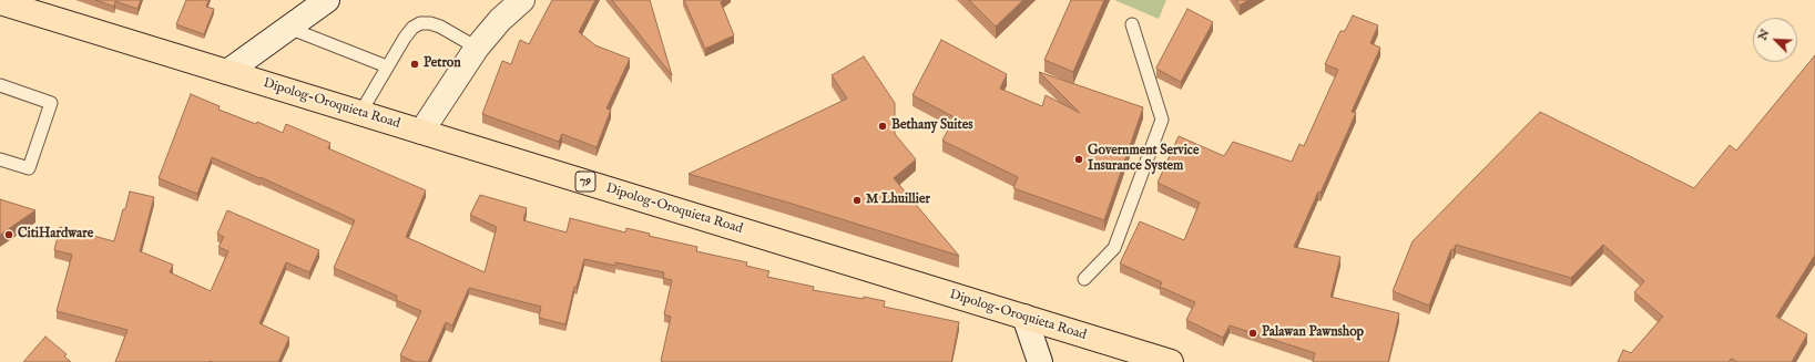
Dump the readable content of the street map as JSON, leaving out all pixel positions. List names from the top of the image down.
{
  "streets": {
    "highway": ["Dipolog-Oroquieta Road", "79"]
  },
  "places": [
    "Petron",
    "Bethany Suites",
    "Government Service Insurance System",
    "M Lhuillier",
    "CitiHardware",
    "Palawan Pawnshop"
  ],
  "north": "top left"
}
